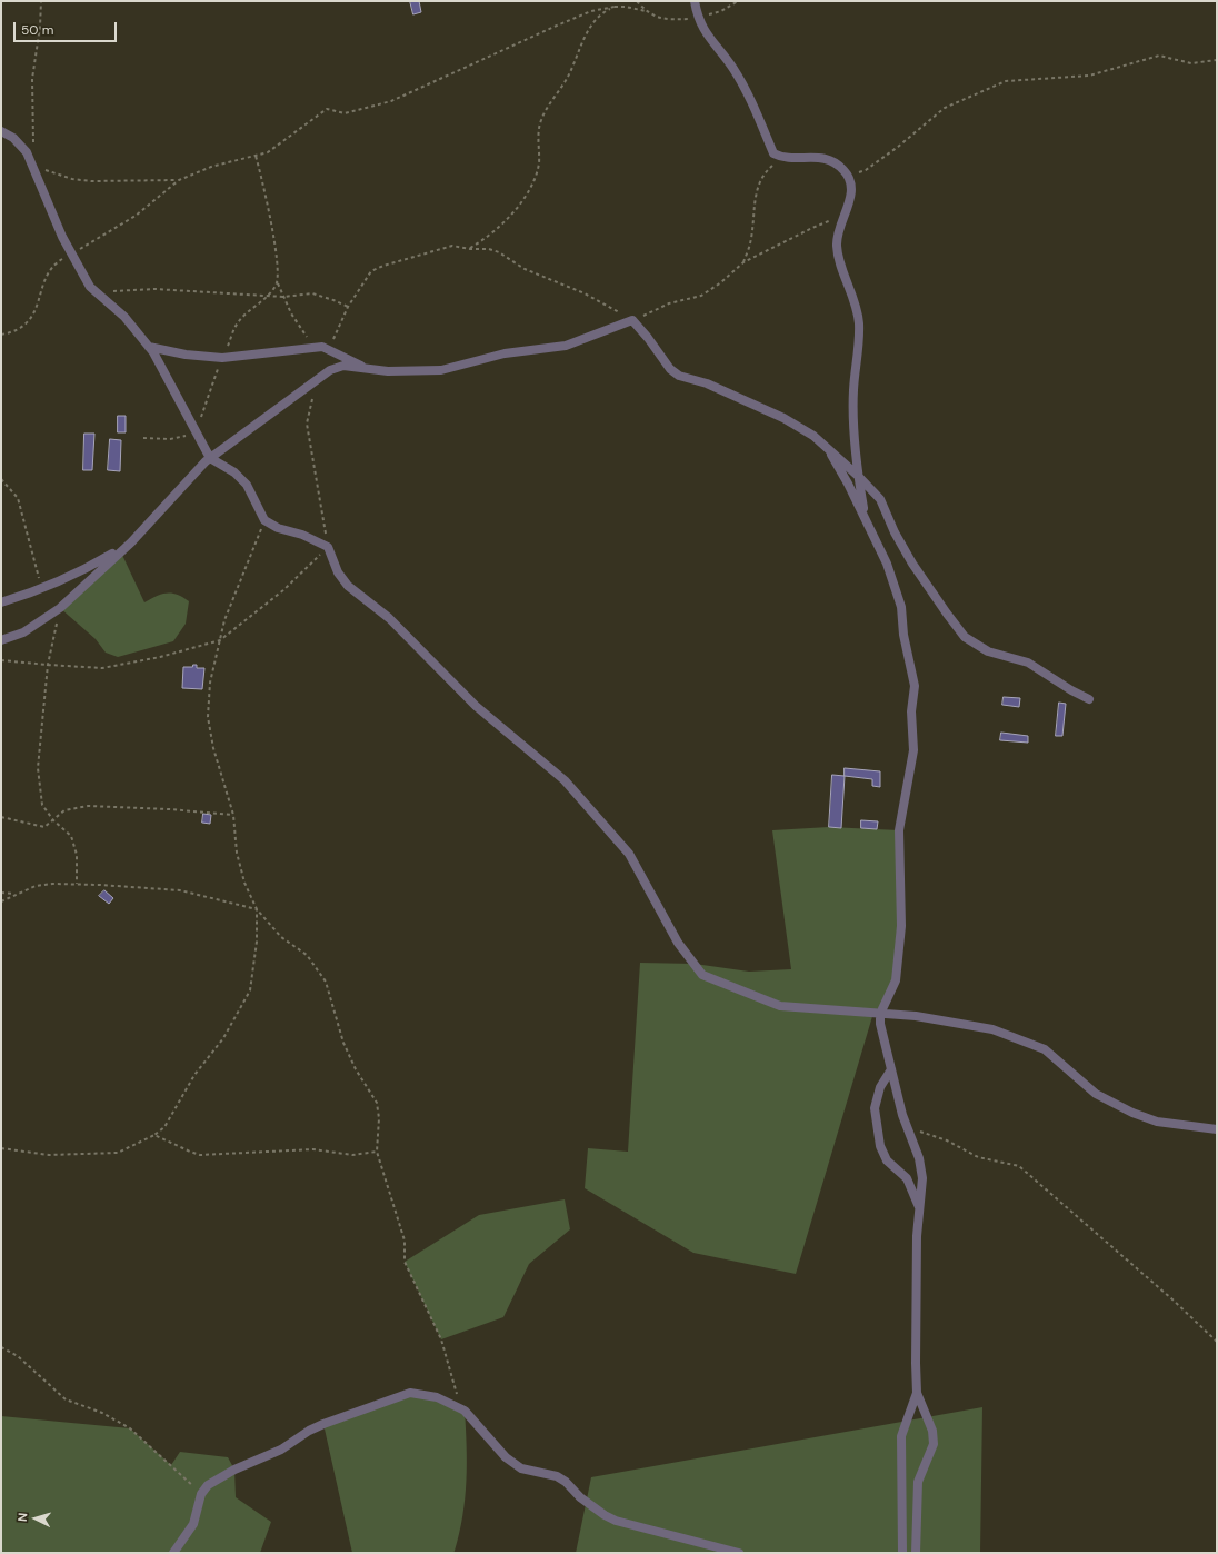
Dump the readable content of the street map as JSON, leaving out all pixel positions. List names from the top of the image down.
{
  "scale_bar": "50 m",
  "north": "left"
}
